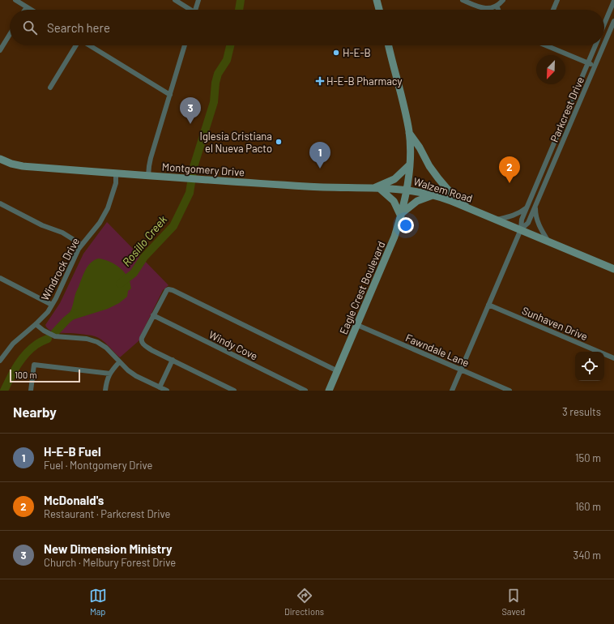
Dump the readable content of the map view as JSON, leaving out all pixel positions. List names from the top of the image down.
{
  "streets": {
    "main road": ["Montgomery Drive", "Walzem Road", "Eagle Crest Boulevard"],
    "street": [
      "Parkcrest Drive",
      "Windrock Drive",
      "Sunhaven Drive",
      "Windy Cove",
      "Fawndale Lane"
    ]
  },
  "crossings": [
    ["Parkcrest Drive", "Walzem Road"],
    ["Parkcrest Drive", "Sunhaven Drive"],
    ["Parkcrest Drive", "Fawndale Lane"],
    ["Montgomery Drive", "Walzem Road"],
    ["Montgomery Drive", "Windrock Drive"],
    ["Montgomery Drive", "Eagle Crest Boulevard"],
    ["Walzem Road", "Eagle Crest Boulevard"],
    ["Eagle Crest Boulevard", "Fawndale Lane"]
  ],
  "water": ["Rosillo Creek"],
  "places": {
    "other": ["H-E-B", "Iglesia Cristiana el Nueva Pacto"],
    "health": ["H-E-B Pharmacy"]
  },
  "scale_bar": "100 m",
  "north": "bottom left",
  "page": {
    "search": "Search here",
    "pins": ["3", "1", "2"],
    "scale": "100 m",
    "heading": ["Nearby", "3 results"],
    "list": [
      {
        "mark": "1",
        "name": "H-E-B Fuel",
        "note": "Fuel · Montgomery Drive",
        "value": "150 m"
      },
      {
        "mark": "2",
        "name": "McDonald's",
        "note": "Restaurant · Parkcrest Drive",
        "value": "160 m"
      },
      {
        "mark": "3",
        "name": "New Dimension Ministry",
        "note": "Church · Melbury Forest Drive",
        "value": "340 m"
      }
    ],
    "nav": ["Map", "Directions", "Saved"]
  }
}
